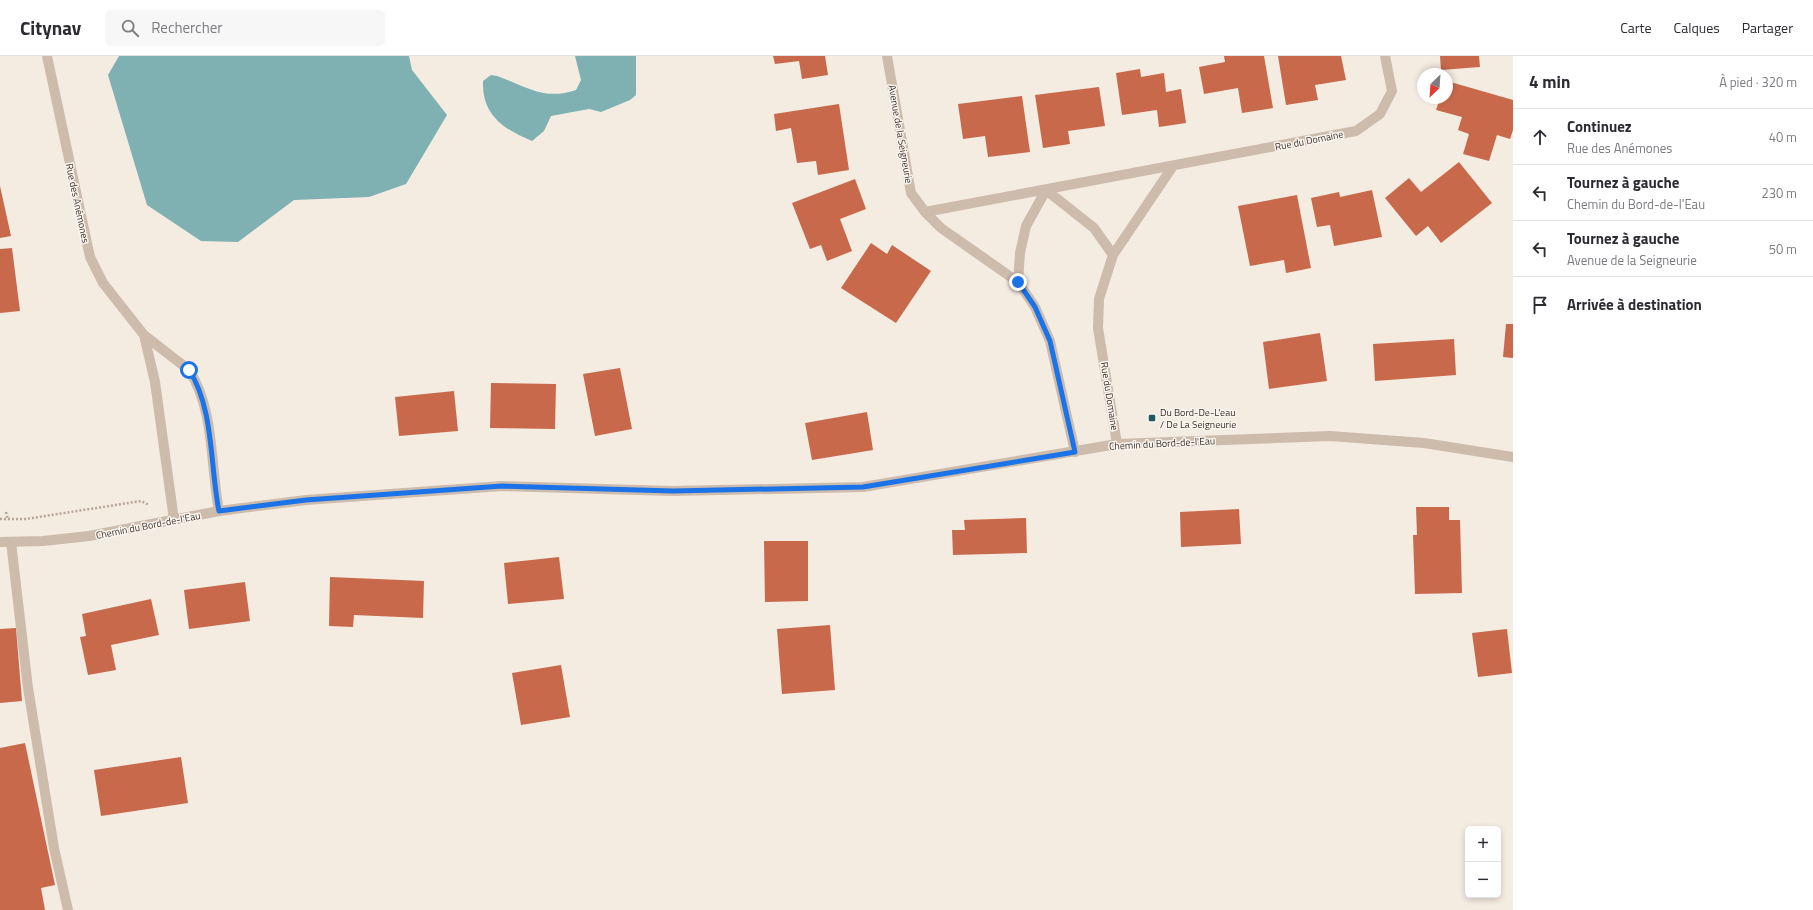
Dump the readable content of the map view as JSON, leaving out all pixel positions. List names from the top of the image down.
{
  "streets": {
    "street": [
      "Avenue de la Seigneurie",
      "Rue du Domaine",
      "Rue des Anémones",
      "Chemin du Bord-de-l'Eau"
    ]
  },
  "crossings": [
    ["Avenue de la Seigneurie", "Rue du Domaine"],
    ["Avenue de la Seigneurie", "Chemin du Bord-de-l'Eau"],
    ["Rue du Domaine", "Chemin du Bord-de-l'Eau"],
    ["Rue des Anémones", "Chemin du Bord-de-l'Eau"]
  ],
  "places": {
    "transit": ["Du Bord-De-L'eau / De La Seigneurie"]
  },
  "north": "bottom left",
  "page": {
    "header": "Citynav",
    "search": "Rechercher",
    "nav": ["Carte", "Calques", "Partager"],
    "heading": ["4 min", "À pied · 320 m"],
    "list": [
      ["Continuez", "Rue des Anémones", "40 m"],
      ["Tournez à gauche", "Chemin du Bord-de-l'Eau", "230 m"],
      ["Tournez à gauche", "Avenue de la Seigneurie", "50 m"],
      "Arrivée à destination"
    ],
    "map_buttons": ["+", "−"]
  }
}
